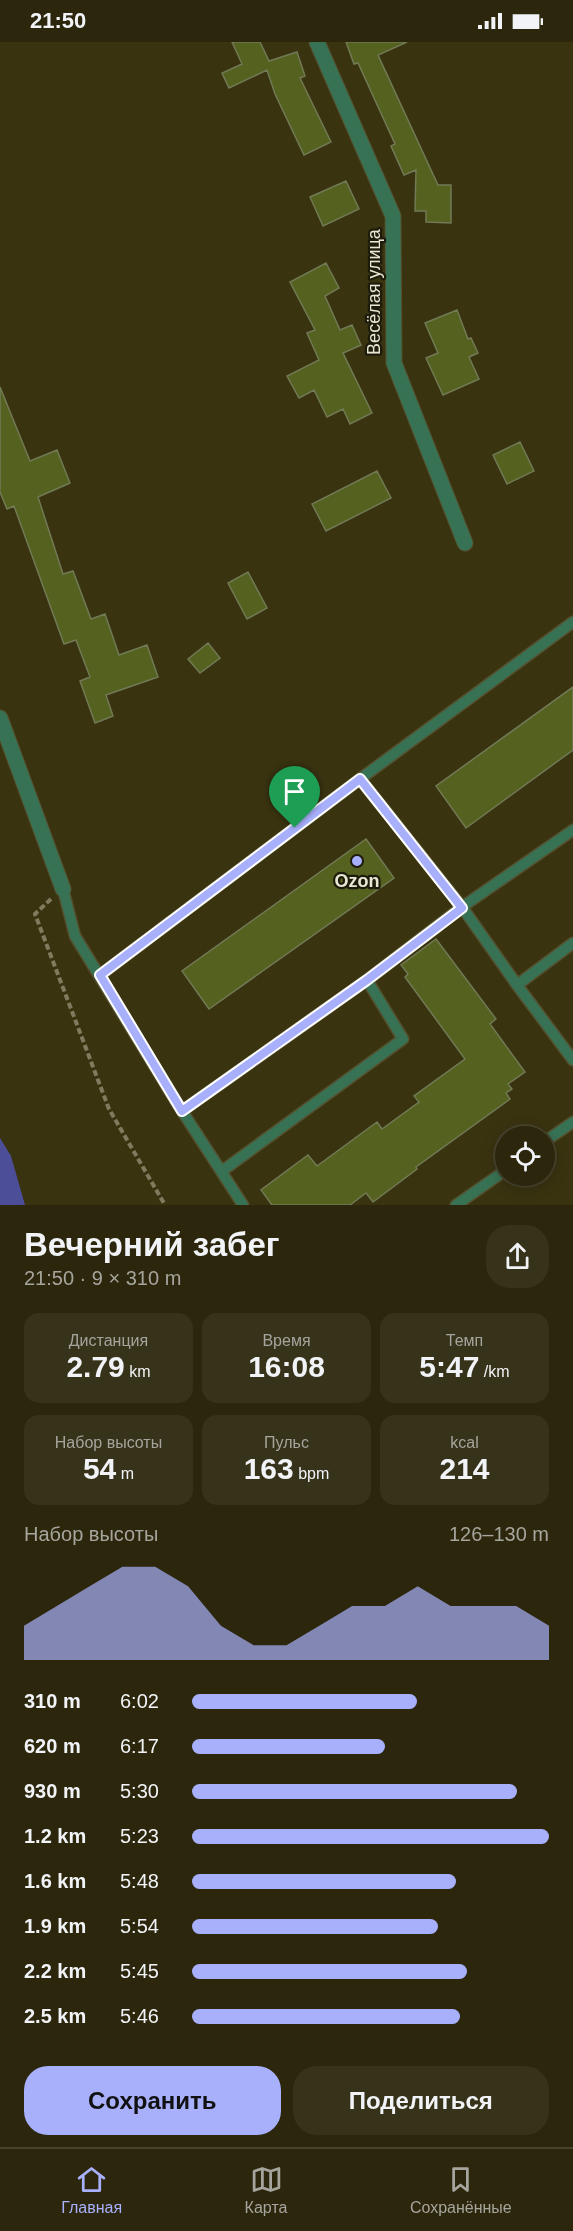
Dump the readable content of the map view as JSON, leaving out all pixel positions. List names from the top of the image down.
{
  "streets": {
    "street": ["Весёлая улица"]
  },
  "places": ["Ozon"],
  "page": {
    "status": "21:50",
    "heading": ["Вечерний забег", "21:50 · 9 × 310 m"],
    "stats": [
      ["Дистанция", "2.79 km"],
      ["Время", "16:08"],
      ["Темп", "5:47 /km"],
      ["Набор высоты", "54 m"],
      ["Пульс", "163 bpm"],
      ["kcal", "214"]
    ],
    "chart": ["Набор высоты", "126–130 m"],
    "list": [
      {
        "name": "310 m",
        "note": "6:02"
      },
      {
        "name": "620 m",
        "note": "6:17"
      },
      {
        "name": "930 m",
        "note": "5:30"
      },
      {
        "name": "1.2 km",
        "note": "5:23"
      },
      {
        "name": "1.6 km",
        "note": "5:48"
      },
      {
        "name": "1.9 km",
        "note": "5:54"
      },
      {
        "name": "2.2 km",
        "note": "5:45"
      },
      {
        "name": "2.5 km",
        "note": "5:46"
      }
    ],
    "buttons": ["Сохранить", "Поделиться"],
    "tabs": ["Главная", "Карта", "Сохранённые"]
  }
}
